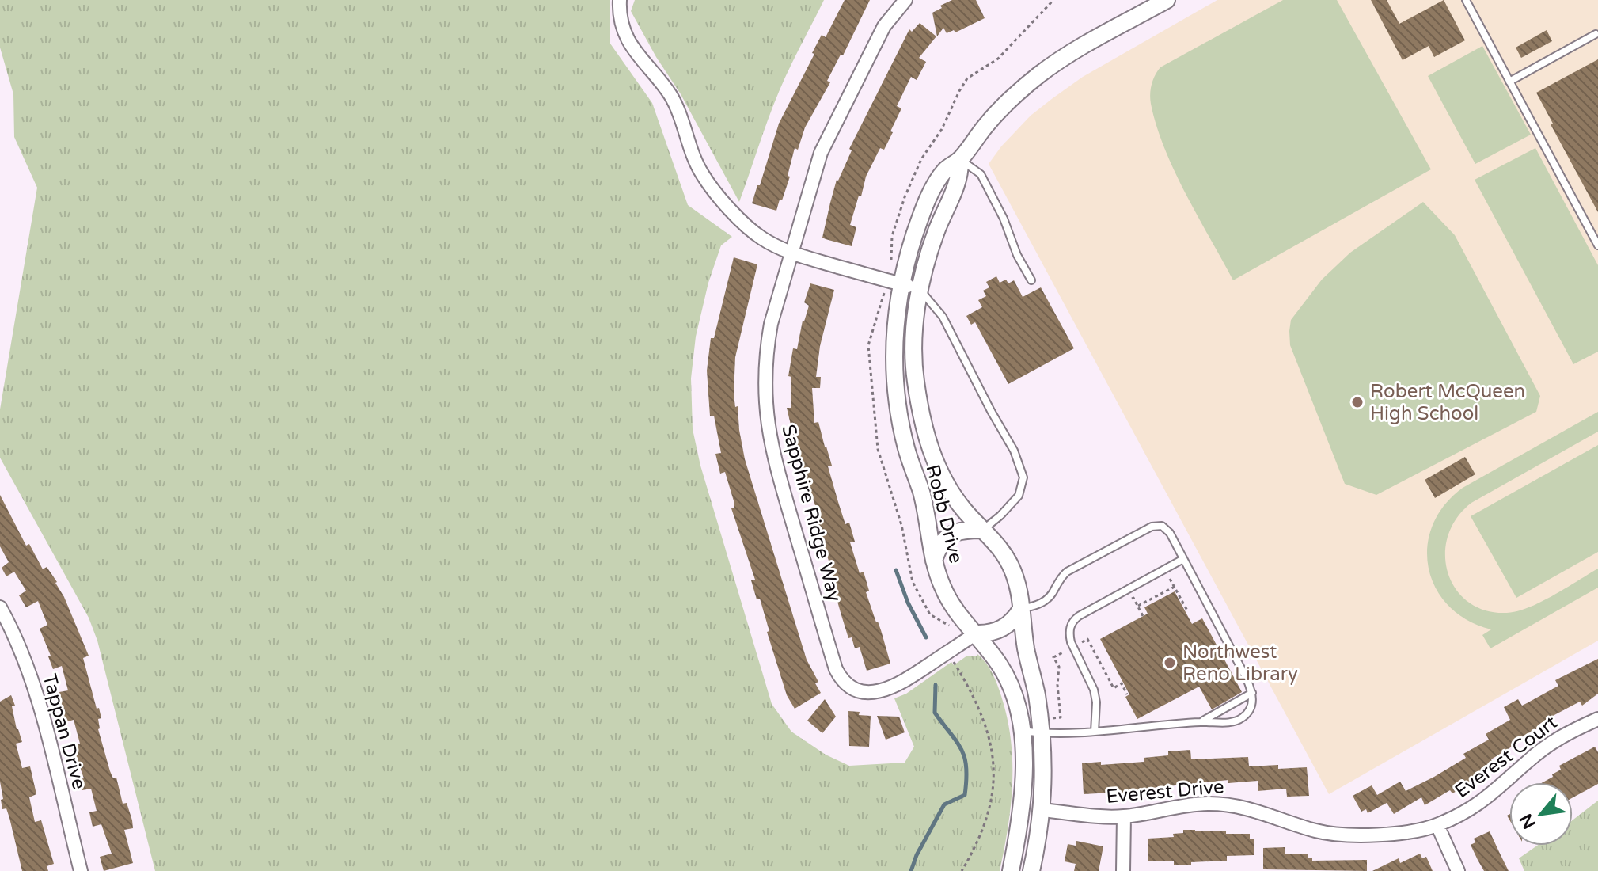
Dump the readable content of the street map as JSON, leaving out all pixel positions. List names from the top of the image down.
{
  "streets": {
    "street": [
      "Sapphire Ridge Way",
      "Robb Drive",
      "Tappan Drive",
      "Everest Court",
      "Everest Drive"
    ]
  },
  "crossings": [
    ["Sapphire Ridge Way", "Robb Drive"],
    ["Robb Drive", "Everest Drive"],
    ["Everest Court", "Everest Drive"]
  ],
  "places": ["Robert McQueen High School", "Northwest Reno Library"],
  "north": "bottom left"
}
